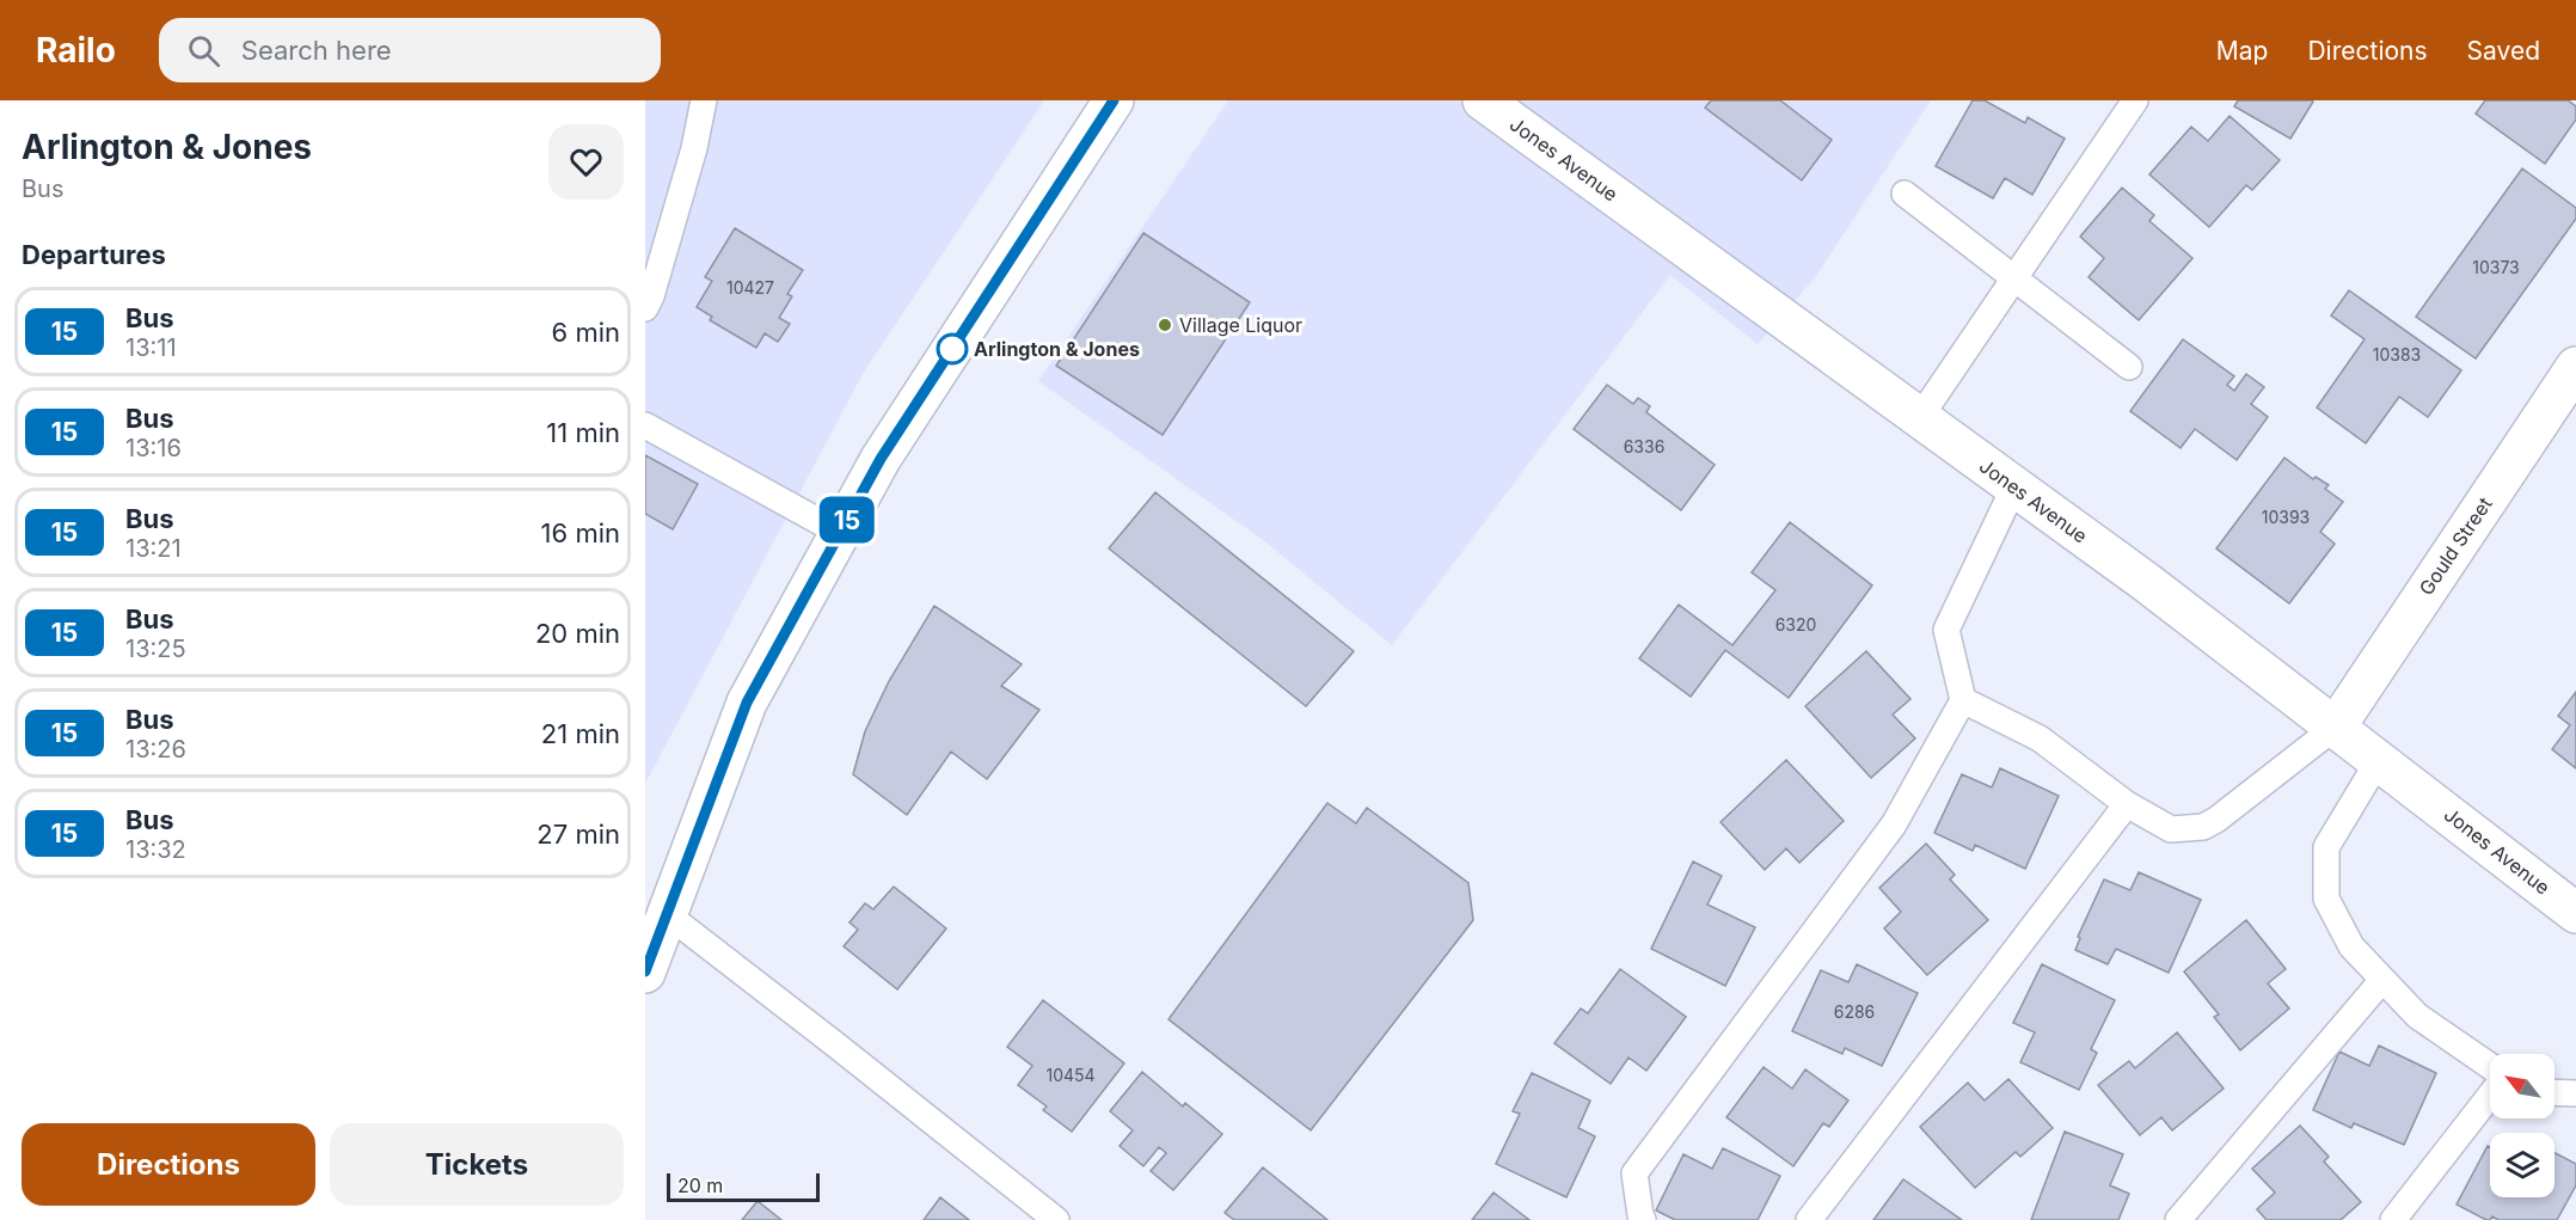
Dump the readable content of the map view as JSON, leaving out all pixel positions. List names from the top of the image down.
{
  "streets": {
    "street": ["Jones Avenue", "Gould Street"]
  },
  "crossings": [
    ["Jones Avenue", "Gould Street"]
  ],
  "places": ["Village Liquor", "Arlington & Jones"],
  "lines": ["bus line 15"],
  "house_numbers": [
    "10373",
    "10427",
    "10383",
    "6336",
    "10393",
    "6320",
    "6286",
    "10454"
  ],
  "scale_bar": "20 m",
  "north": "top left",
  "page": {
    "header": "Railo",
    "search": "Search here",
    "nav": ["Map", "Directions", "Saved"],
    "heading": [
      ["Arlington & Jones", "Bus"],
      "Departures"
    ],
    "on_map": "15",
    "list": [
      {
        "mark": "15",
        "name": "Bus",
        "note": "13:11",
        "value": "6 min"
      },
      {
        "mark": "15",
        "name": "Bus",
        "note": "13:16",
        "value": "11 min"
      },
      {
        "mark": "15",
        "name": "Bus",
        "note": "13:21",
        "value": "16 min"
      },
      {
        "mark": "15",
        "name": "Bus",
        "note": "13:25",
        "value": "20 min"
      },
      {
        "mark": "15",
        "name": "Bus",
        "note": "13:26",
        "value": "21 min"
      },
      {
        "mark": "15",
        "name": "Bus",
        "note": "13:32",
        "value": "27 min"
      }
    ],
    "buttons": ["Directions", "Tickets"],
    "scale": "20 m"
  }
}
